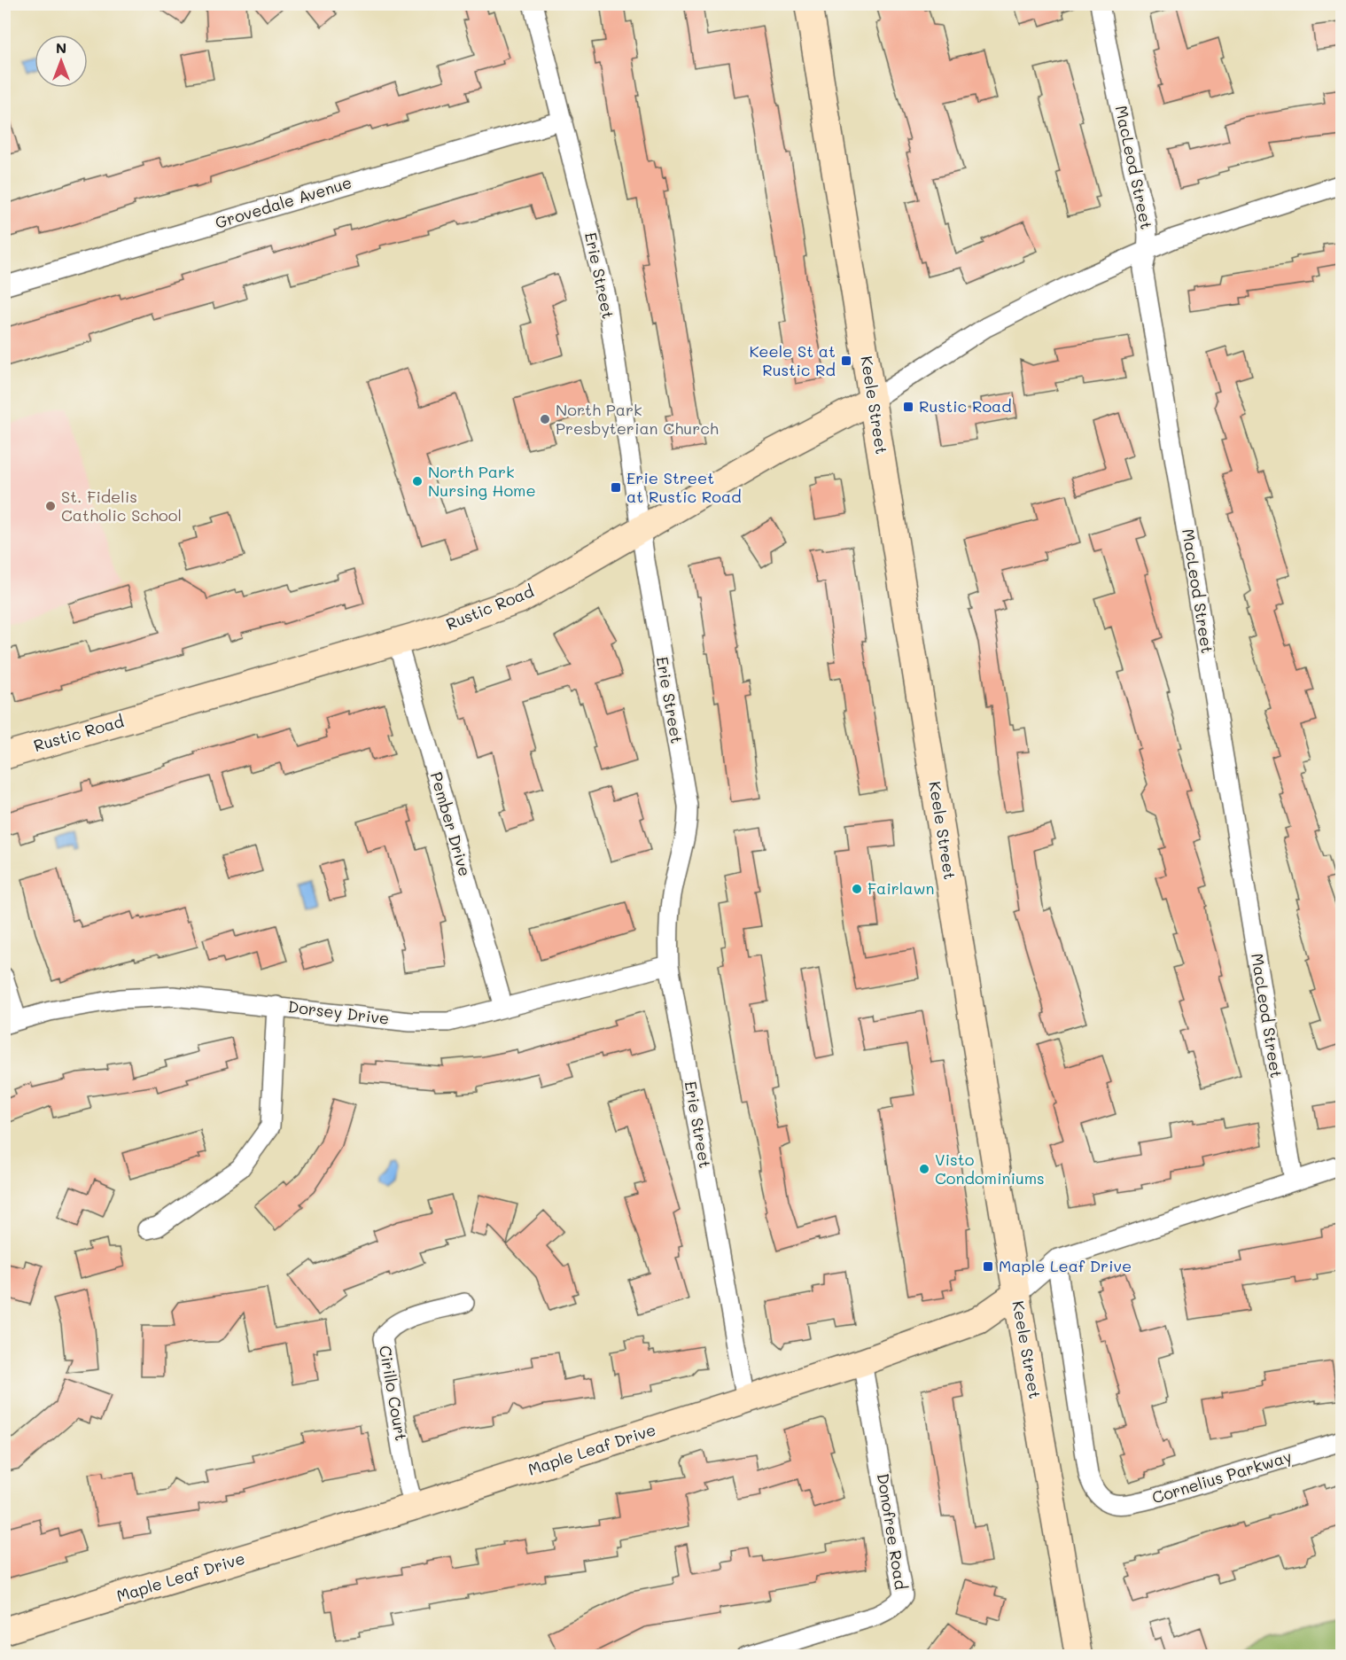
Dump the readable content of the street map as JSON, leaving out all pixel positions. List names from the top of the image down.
{
  "streets": {
    "street": [
      "MacLeod Street",
      "Grovedale Avenue",
      "Erie Street",
      "Keele Street",
      "Rustic Road",
      "Pember Drive",
      "Dorsey Drive",
      "Cirillo Court",
      "Maple Leaf Drive",
      "Cornelius Parkway",
      "Donofree Road"
    ]
  },
  "crossings": [
    ["MacLeod Street", "Rustic Road"],
    ["MacLeod Street", "Maple Leaf Drive"],
    ["Grovedale Avenue", "Erie Street"],
    ["Erie Street", "Rustic Road"],
    ["Erie Street", "Dorsey Drive"],
    ["Erie Street", "Maple Leaf Drive"],
    ["Keele Street", "Rustic Road"],
    ["Keele Street", "Maple Leaf Drive"],
    ["Rustic Road", "Pember Drive"],
    ["Pember Drive", "Dorsey Drive"],
    ["Cirillo Court", "Maple Leaf Drive"],
    ["Maple Leaf Drive", "Cornelius Parkway"],
    ["Maple Leaf Drive", "Donofree Road"]
  ],
  "places": {
    "transit": [
      "Keele St at Rustic Rd",
      "Rustic Road",
      "Erie Street at Rustic Road",
      "Maple Leaf Drive"
    ],
    "other": [
      "North Park Presbyterian Church",
      "North Park Nursing Home",
      "St. Fidelis Catholic School",
      "Fairlawn",
      "Visto Condominiums"
    ]
  },
  "north": "top"
}
